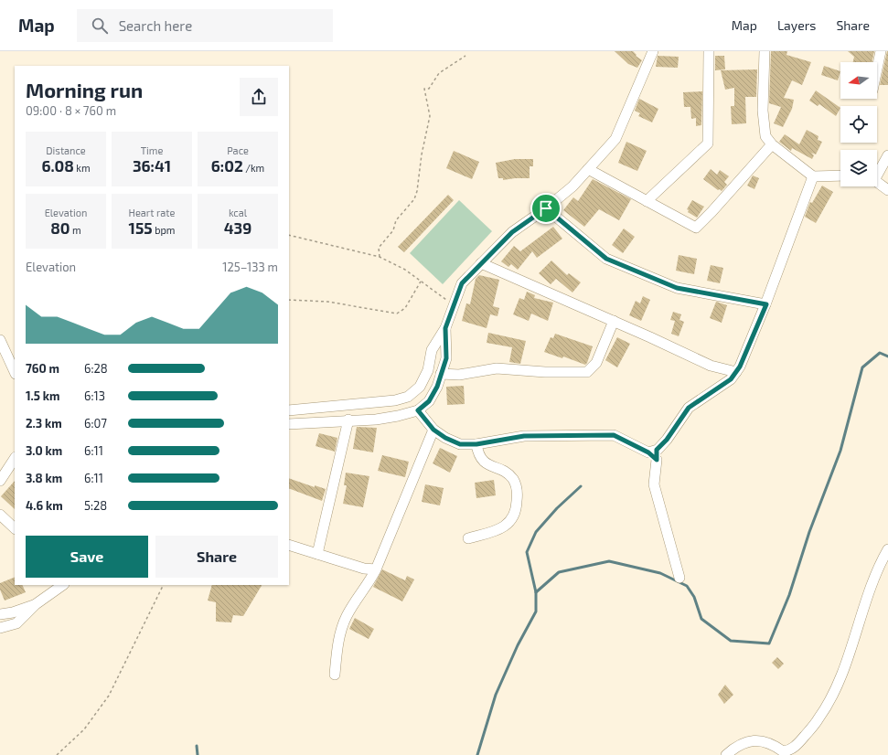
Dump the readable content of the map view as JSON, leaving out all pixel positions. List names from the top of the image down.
{
  "north": "left",
  "page": {
    "header": "Map",
    "search": "Search here",
    "nav": ["Map", "Layers", "Share"],
    "heading": ["Morning run", "09:00 · 8 × 760 m"],
    "stats": [
      ["Distance", "6.08 km"],
      ["Time", "36:41"],
      ["Pace", "6:02 /km"],
      ["Elevation", "80 m"],
      ["Heart rate", "155 bpm"],
      ["kcal", "439"]
    ],
    "chart": ["Elevation", "125–133 m"],
    "list": [
      {
        "name": "760 m",
        "note": "6:28"
      },
      {
        "name": "1.5 km",
        "note": "6:13"
      },
      {
        "name": "2.3 km",
        "note": "6:07"
      },
      {
        "name": "3.0 km",
        "note": "6:11"
      },
      {
        "name": "3.8 km",
        "note": "6:11"
      },
      {
        "name": "4.6 km",
        "note": "5:28"
      }
    ],
    "buttons": ["Save", "Share"]
  }
}
